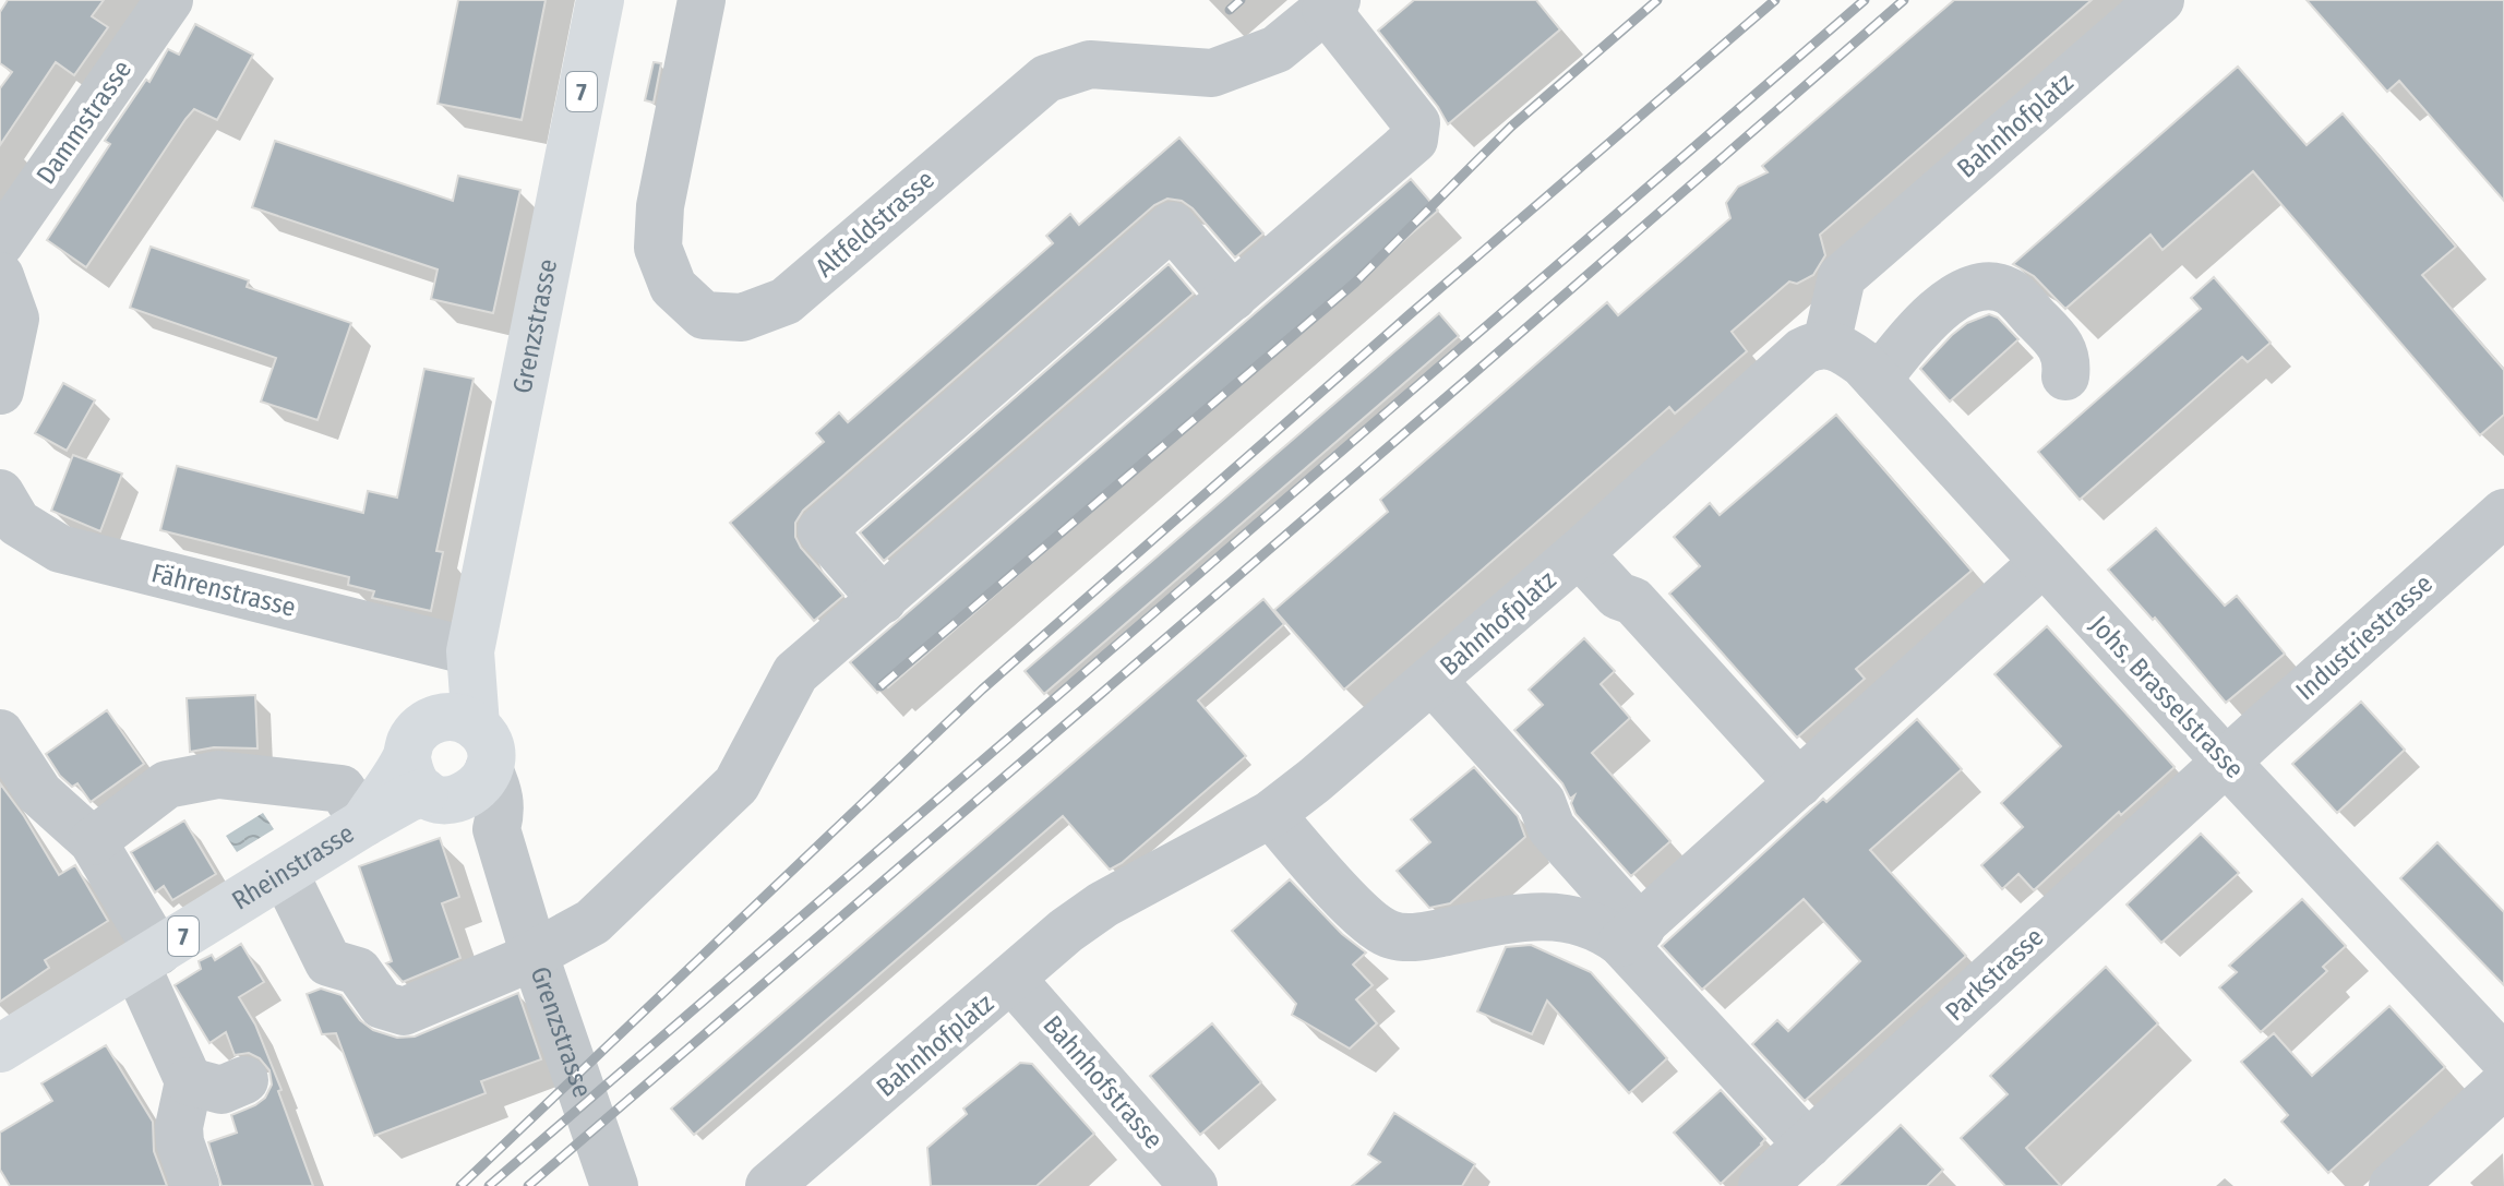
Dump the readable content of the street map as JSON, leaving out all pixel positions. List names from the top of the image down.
{
  "streets": {
    "main road": ["7", "Grenzstrasse", "Rheinstrasse"],
    "street": [
      "Dammstrasse",
      "Bahnhofplatz",
      "Altfeldstrasse",
      "Fährenstrasse",
      "Industriestrasse",
      "Johs. Brasselstrasse",
      "Parkstrasse",
      "Bahnhofstrasse"
    ]
  },
  "crossings": [
    ["Bahnhofplatz", "Johs. Brasselstrasse"],
    ["Bahnhofplatz", "Bahnhofstrasse"],
    ["Grenzstrasse", "Fährenstrasse"],
    ["Grenzstrasse", "Rheinstrasse"],
    ["Industriestrasse", "Johs. Brasselstrasse"],
    ["Industriestrasse", "Parkstrasse"],
    ["Johs. Brasselstrasse", "Parkstrasse"]
  ]
}
